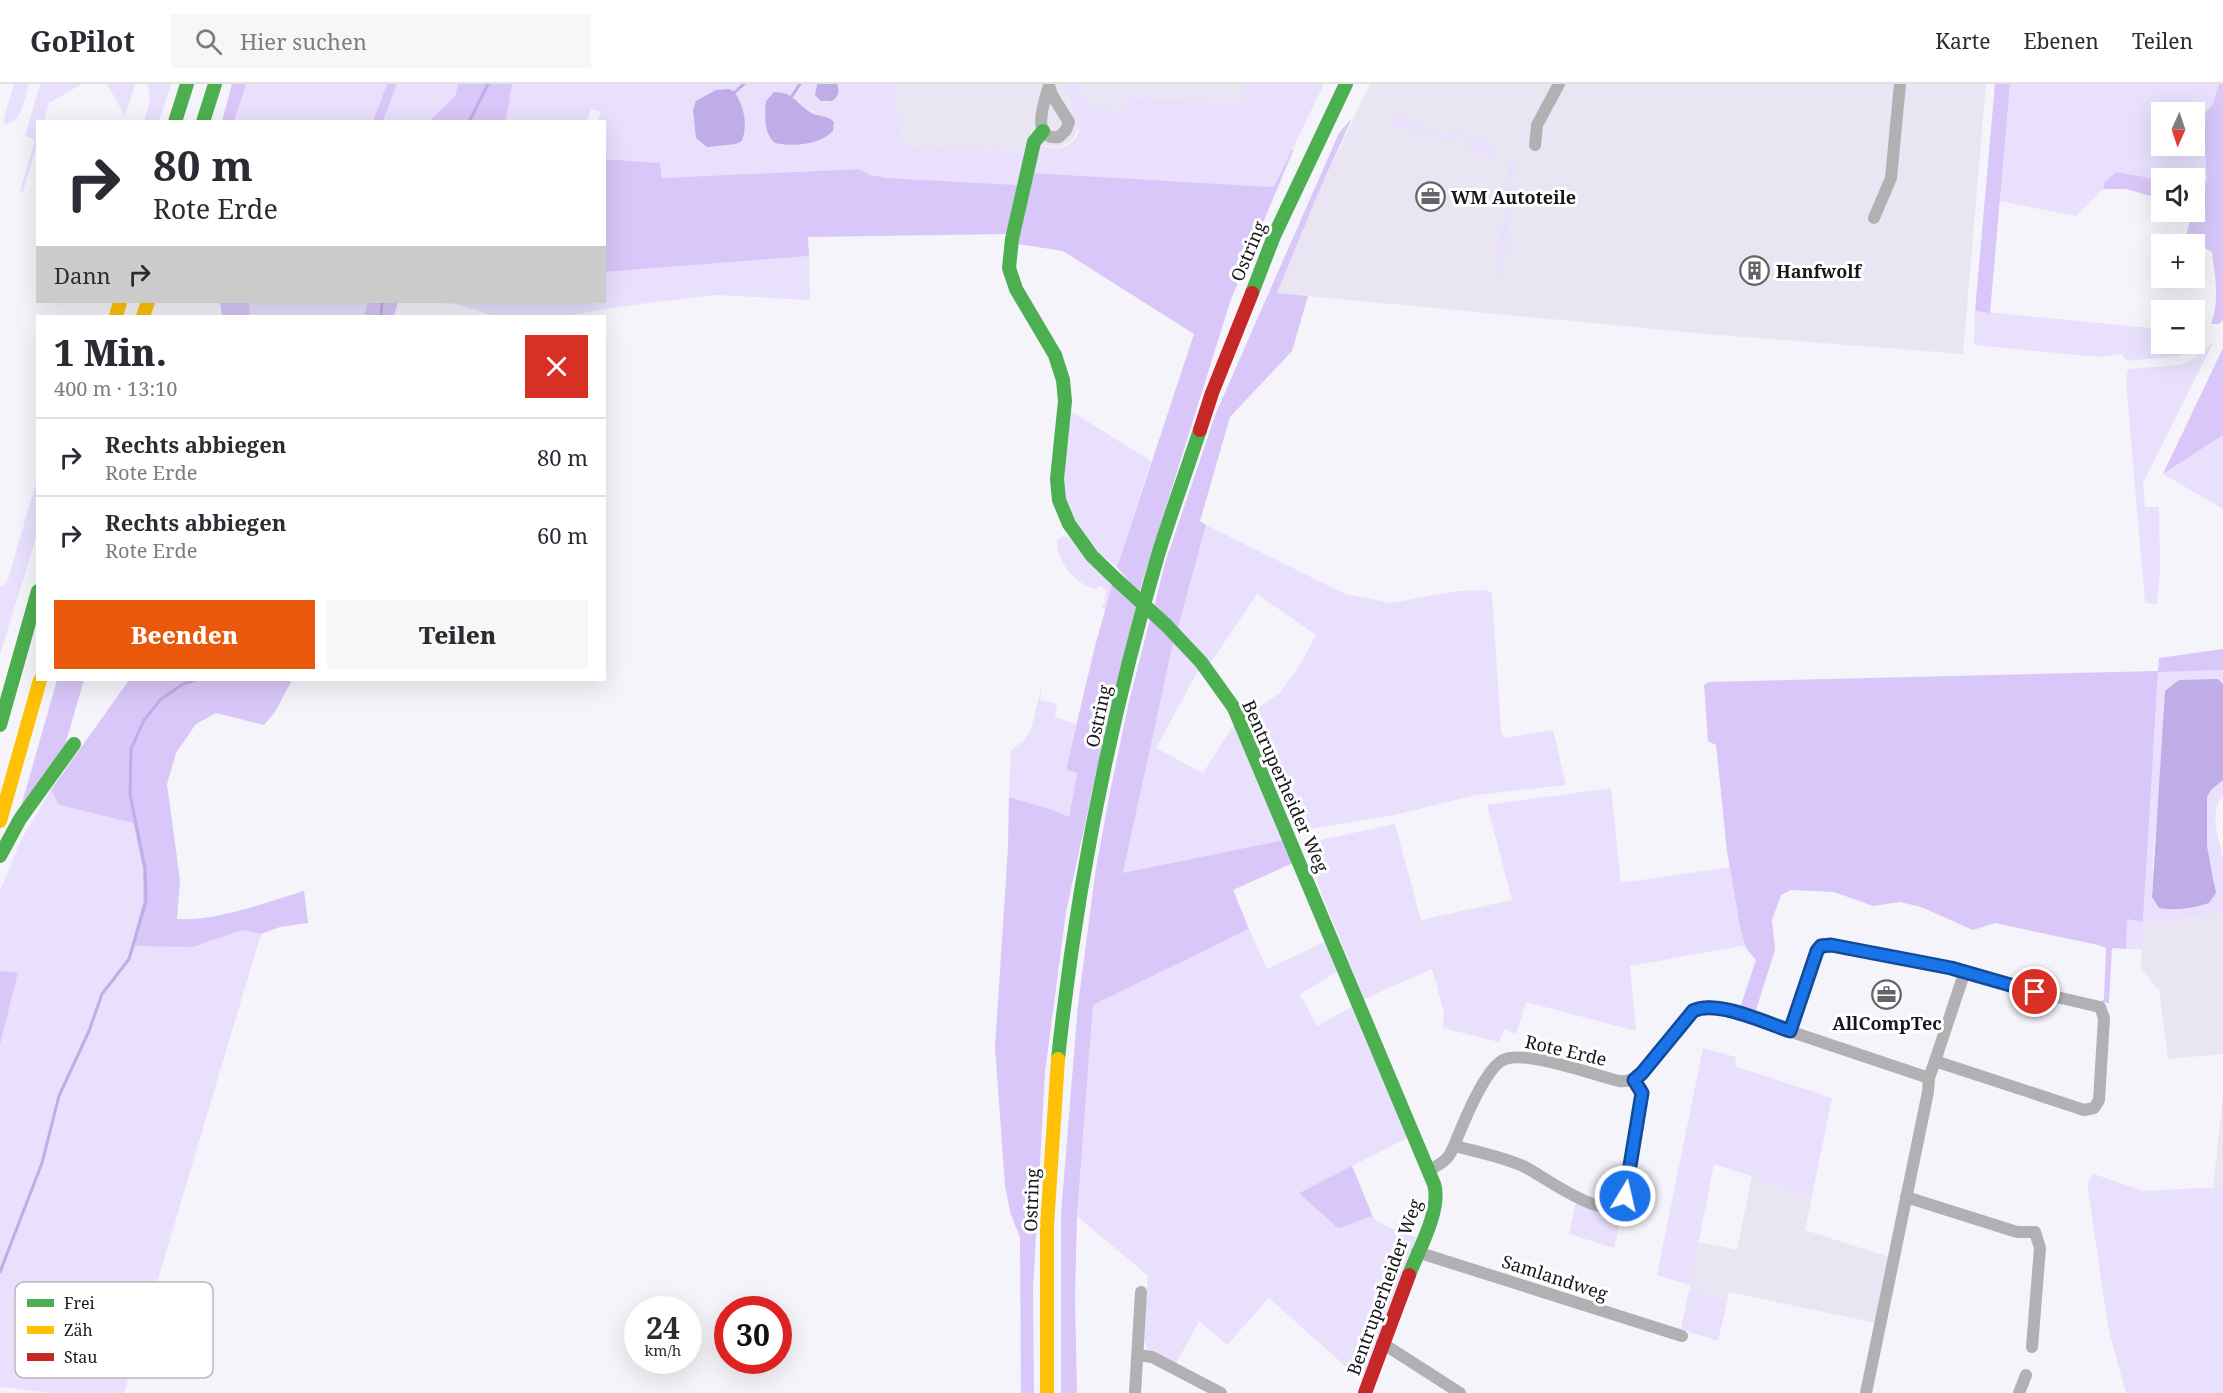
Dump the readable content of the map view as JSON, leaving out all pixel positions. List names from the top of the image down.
{
  "streets": {
    "main road": ["Ostring", "Bentruperheider Weg"],
    "street": ["Rote Erde", "Samlandweg"]
  },
  "crossings": [
    ["Bentruperheider Weg", "Rote Erde"],
    ["Bentruperheider Weg", "Samlandweg"]
  ],
  "places": {
    "office": ["WM Autoteile", "AllCompTec"],
    "building": ["Hanfwolf"]
  },
  "legend": ["Frei", "Zäh", "Stau"],
  "north": "bottom",
  "page": {
    "header": "GoPilot",
    "search": "Hier suchen",
    "nav": ["Karte", "Ebenen", "Teilen"],
    "map_buttons": ["+", "−"],
    "turn": ["80 m", "Rote Erde"],
    "then": "Dann",
    "heading": ["1 Min.", "400 m · 13:10"],
    "list": [
      {
        "name": "Rechts abbiegen",
        "note": "Rote Erde",
        "value": "80 m"
      },
      {
        "name": "Rechts abbiegen",
        "note": "Rote Erde",
        "value": "60 m"
      }
    ],
    "buttons": ["Beenden", "Teilen"],
    "speed": "24 km/h",
    "limit": "30"
  }
}
